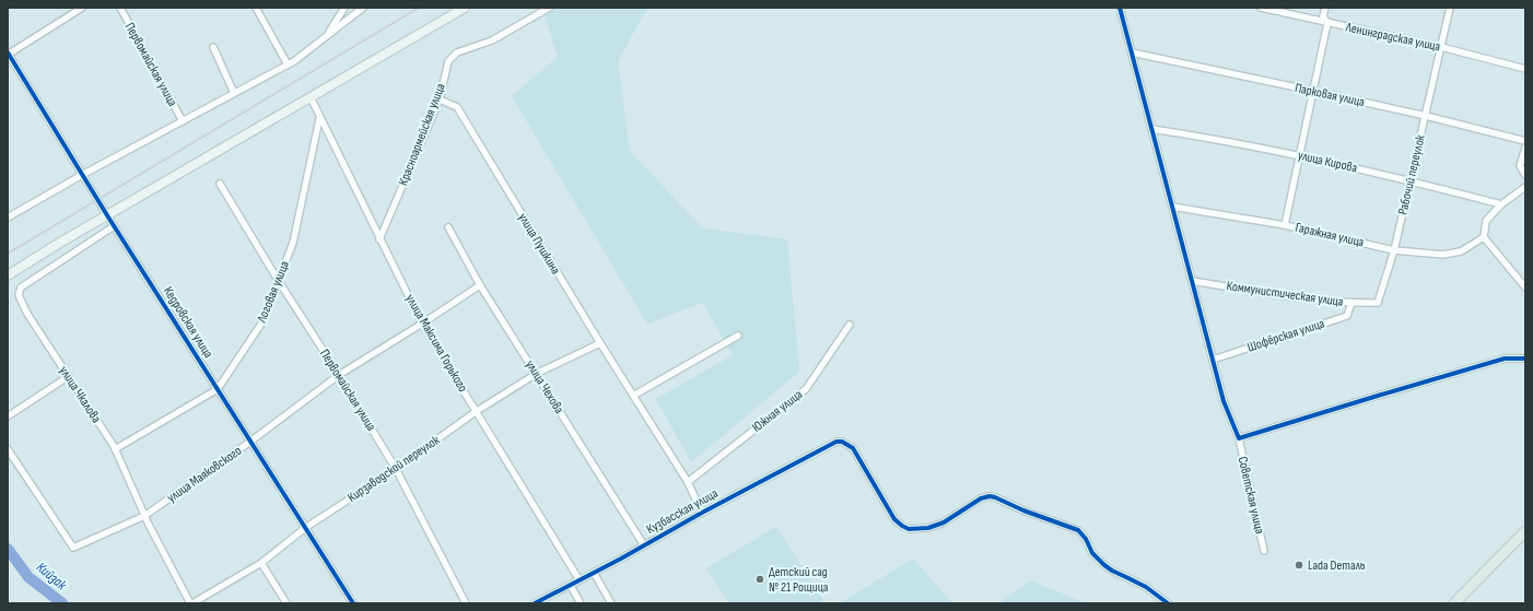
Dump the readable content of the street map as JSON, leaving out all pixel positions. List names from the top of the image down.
{
  "streets": {
    "street": [
      "Ленинградская улица",
      "Первомайская улица",
      "Парковая улица",
      "Красноармейская улица",
      "улица Кирова",
      "Рабочий переулок",
      "Гаражная улица",
      "улица Пушкина",
      "Логовая улица",
      "Коммунистическая улица",
      "Кедровская улица",
      "Шофёрская улица",
      "улица Максима Горького",
      "улица Чехова",
      "улица Чкалова",
      "Южная улица",
      "Кирзаводской переулок",
      "улица Маяковского",
      "Советская улица",
      "Кузбасская улица"
    ]
  },
  "crossings": [
    ["Ленинградская улица", "Рабочий переулок"],
    ["Первомайская улица", "Логовая улица"],
    ["Первомайская улица", "Кирзаводской переулок"],
    ["Первомайская улица", "улица Маяковского"],
    ["Парковая улица", "Рабочий переулок"],
    ["Парковая улица", "Советская улица"],
    ["Красноармейская улица", "улица Пушкина"],
    ["Красноармейская улица", "улица Максима Горького"],
    ["улица Кирова", "Рабочий переулок"],
    ["улица Кирова", "Советская улица"],
    ["Рабочий переулок", "Гаражная улица"],
    ["Рабочий переулок", "Коммунистическая улица"],
    ["Гаражная улица", "Советская улица"],
    ["улица Пушкина", "Южная улица"],
    ["улица Пушкина", "Кирзаводской переулок"],
    ["улица Пушкина", "Кузбасская улица"],
    ["Логовая улица", "Кедровская улица"],
    ["Логовая улица", "улица Максима Горького"],
    ["Логовая улица", "улица Чкалова"],
    ["Коммунистическая улица", "Шофёрская улица"],
    ["Коммунистическая улица", "Советская улица"],
    ["Кедровская улица", "улица Чкалова"],
    ["Кедровская улица", "Кирзаводской переулок"],
    ["Кедровская улица", "улица Маяковского"],
    ["Шофёрская улица", "Советская улица"],
    ["улица Максима Горького", "Кирзаводской переулок"],
    ["улица Максима Горького", "улица Маяковского"],
    ["улица Максима Горького", "Кузбасская улица"],
    ["улица Чехова", "Кирзаводской переулок"],
    ["улица Чехова", "улица Маяковского"],
    ["улица Чехова", "Кузбасская улица"],
    ["улица Чкалова", "Кирзаводской переулок"],
    ["улица Чкалова", "улица Маяковского"]
  ],
  "water": ["Кийзак"],
  "places": ["Lada Dеталь", "Детский сад № 21 Рощица"]
}
